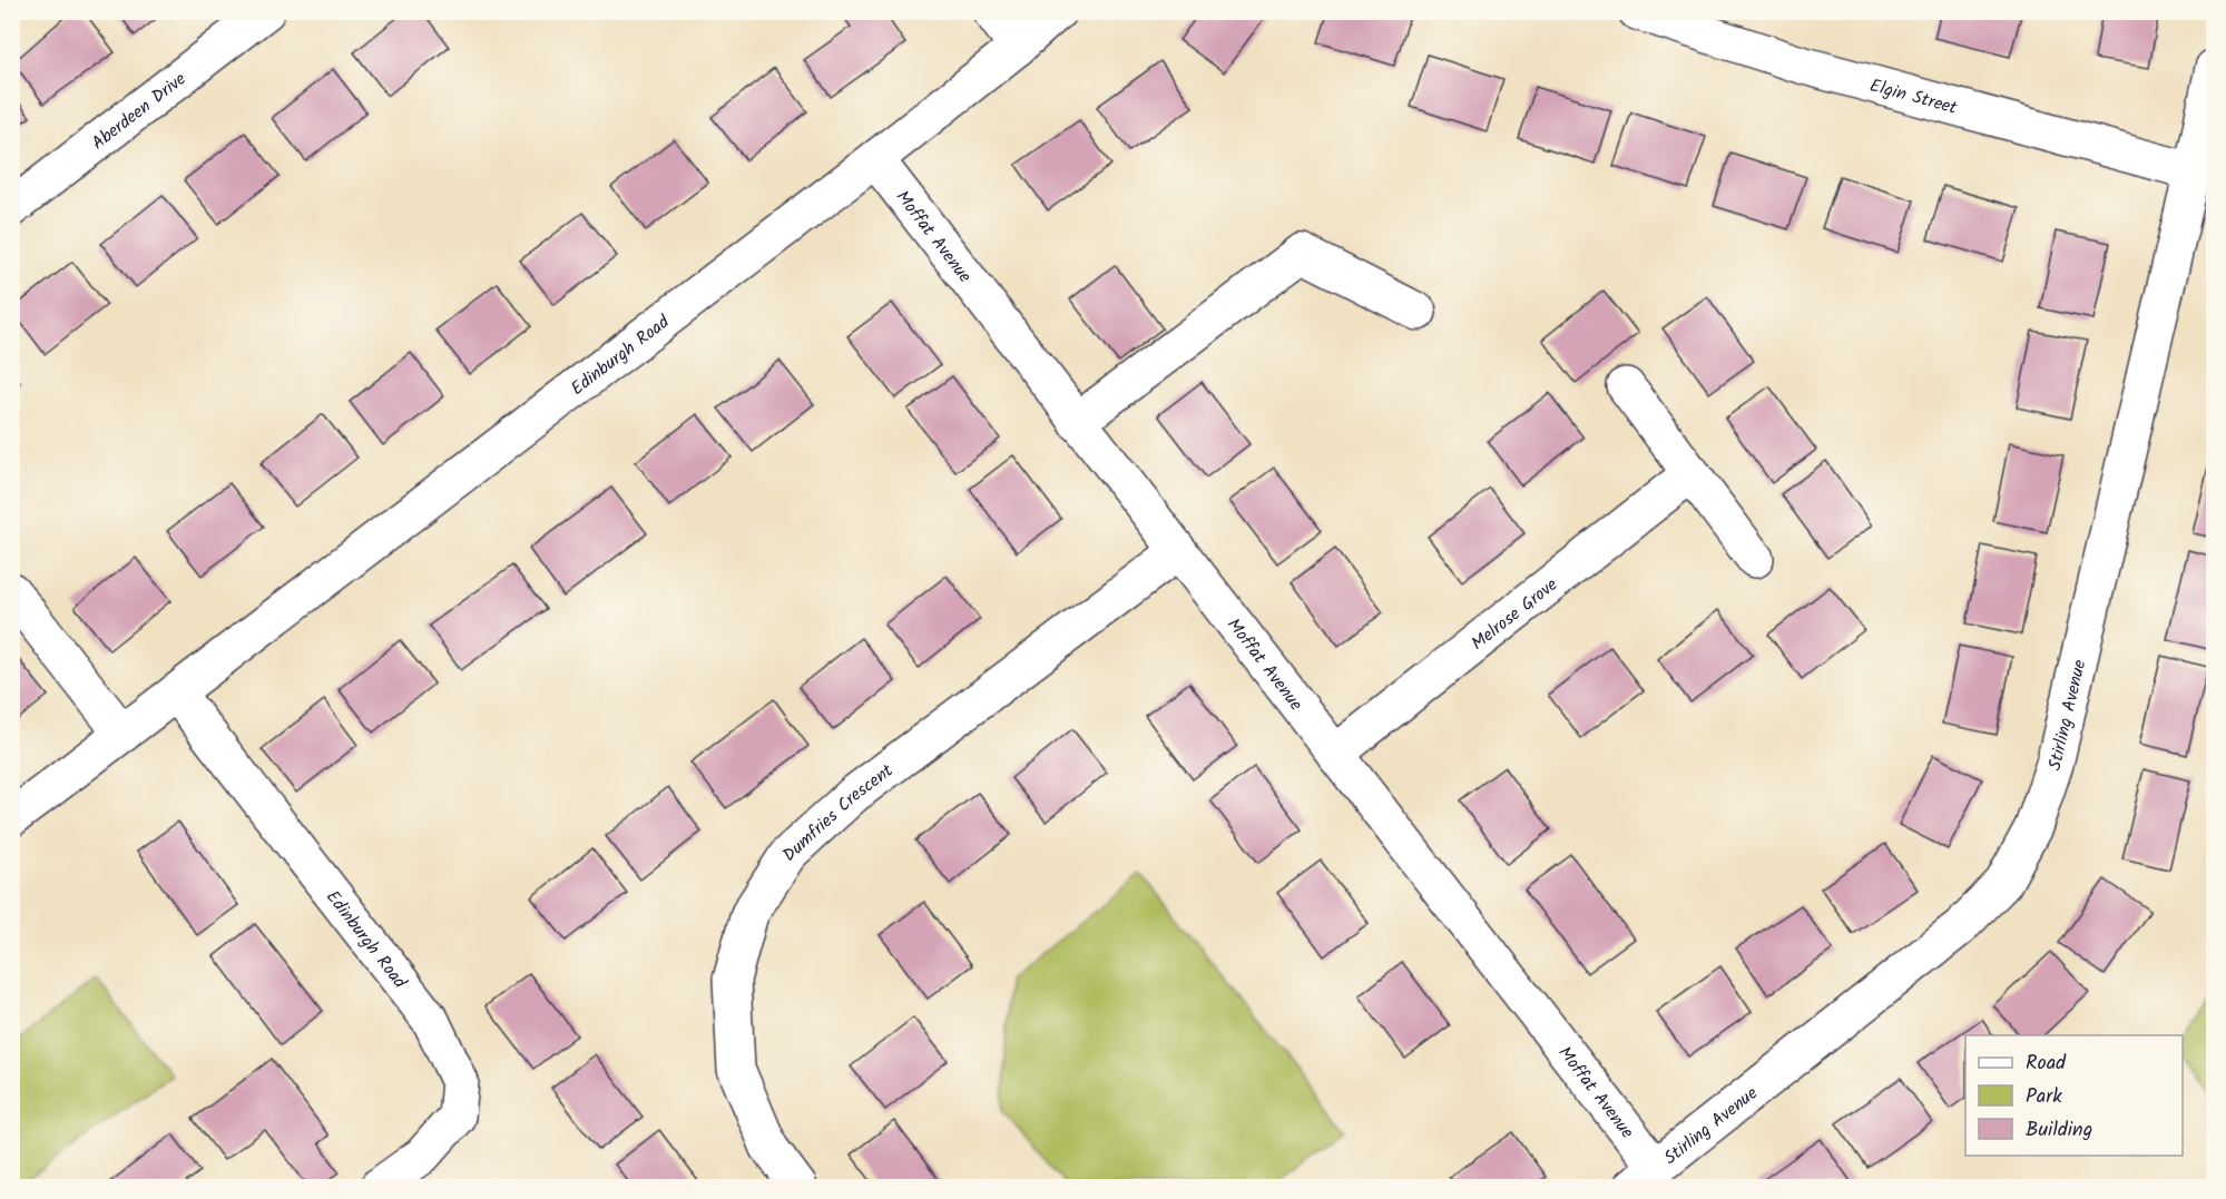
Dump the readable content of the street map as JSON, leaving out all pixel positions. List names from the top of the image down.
{
  "streets": {
    "street": [
      "Elgin Street",
      "Aberdeen Drive",
      "Moffat Avenue",
      "Edinburgh Road",
      "Melrose Grove",
      "Stirling Avenue",
      "Dumfries Crescent"
    ]
  },
  "crossings": [
    ["Elgin Street", "Stirling Avenue"],
    ["Moffat Avenue", "Edinburgh Road"],
    ["Moffat Avenue", "Melrose Grove"],
    ["Moffat Avenue", "Stirling Avenue"],
    ["Moffat Avenue", "Dumfries Crescent"]
  ],
  "legend": ["Road", "Park", "Building"]
}
